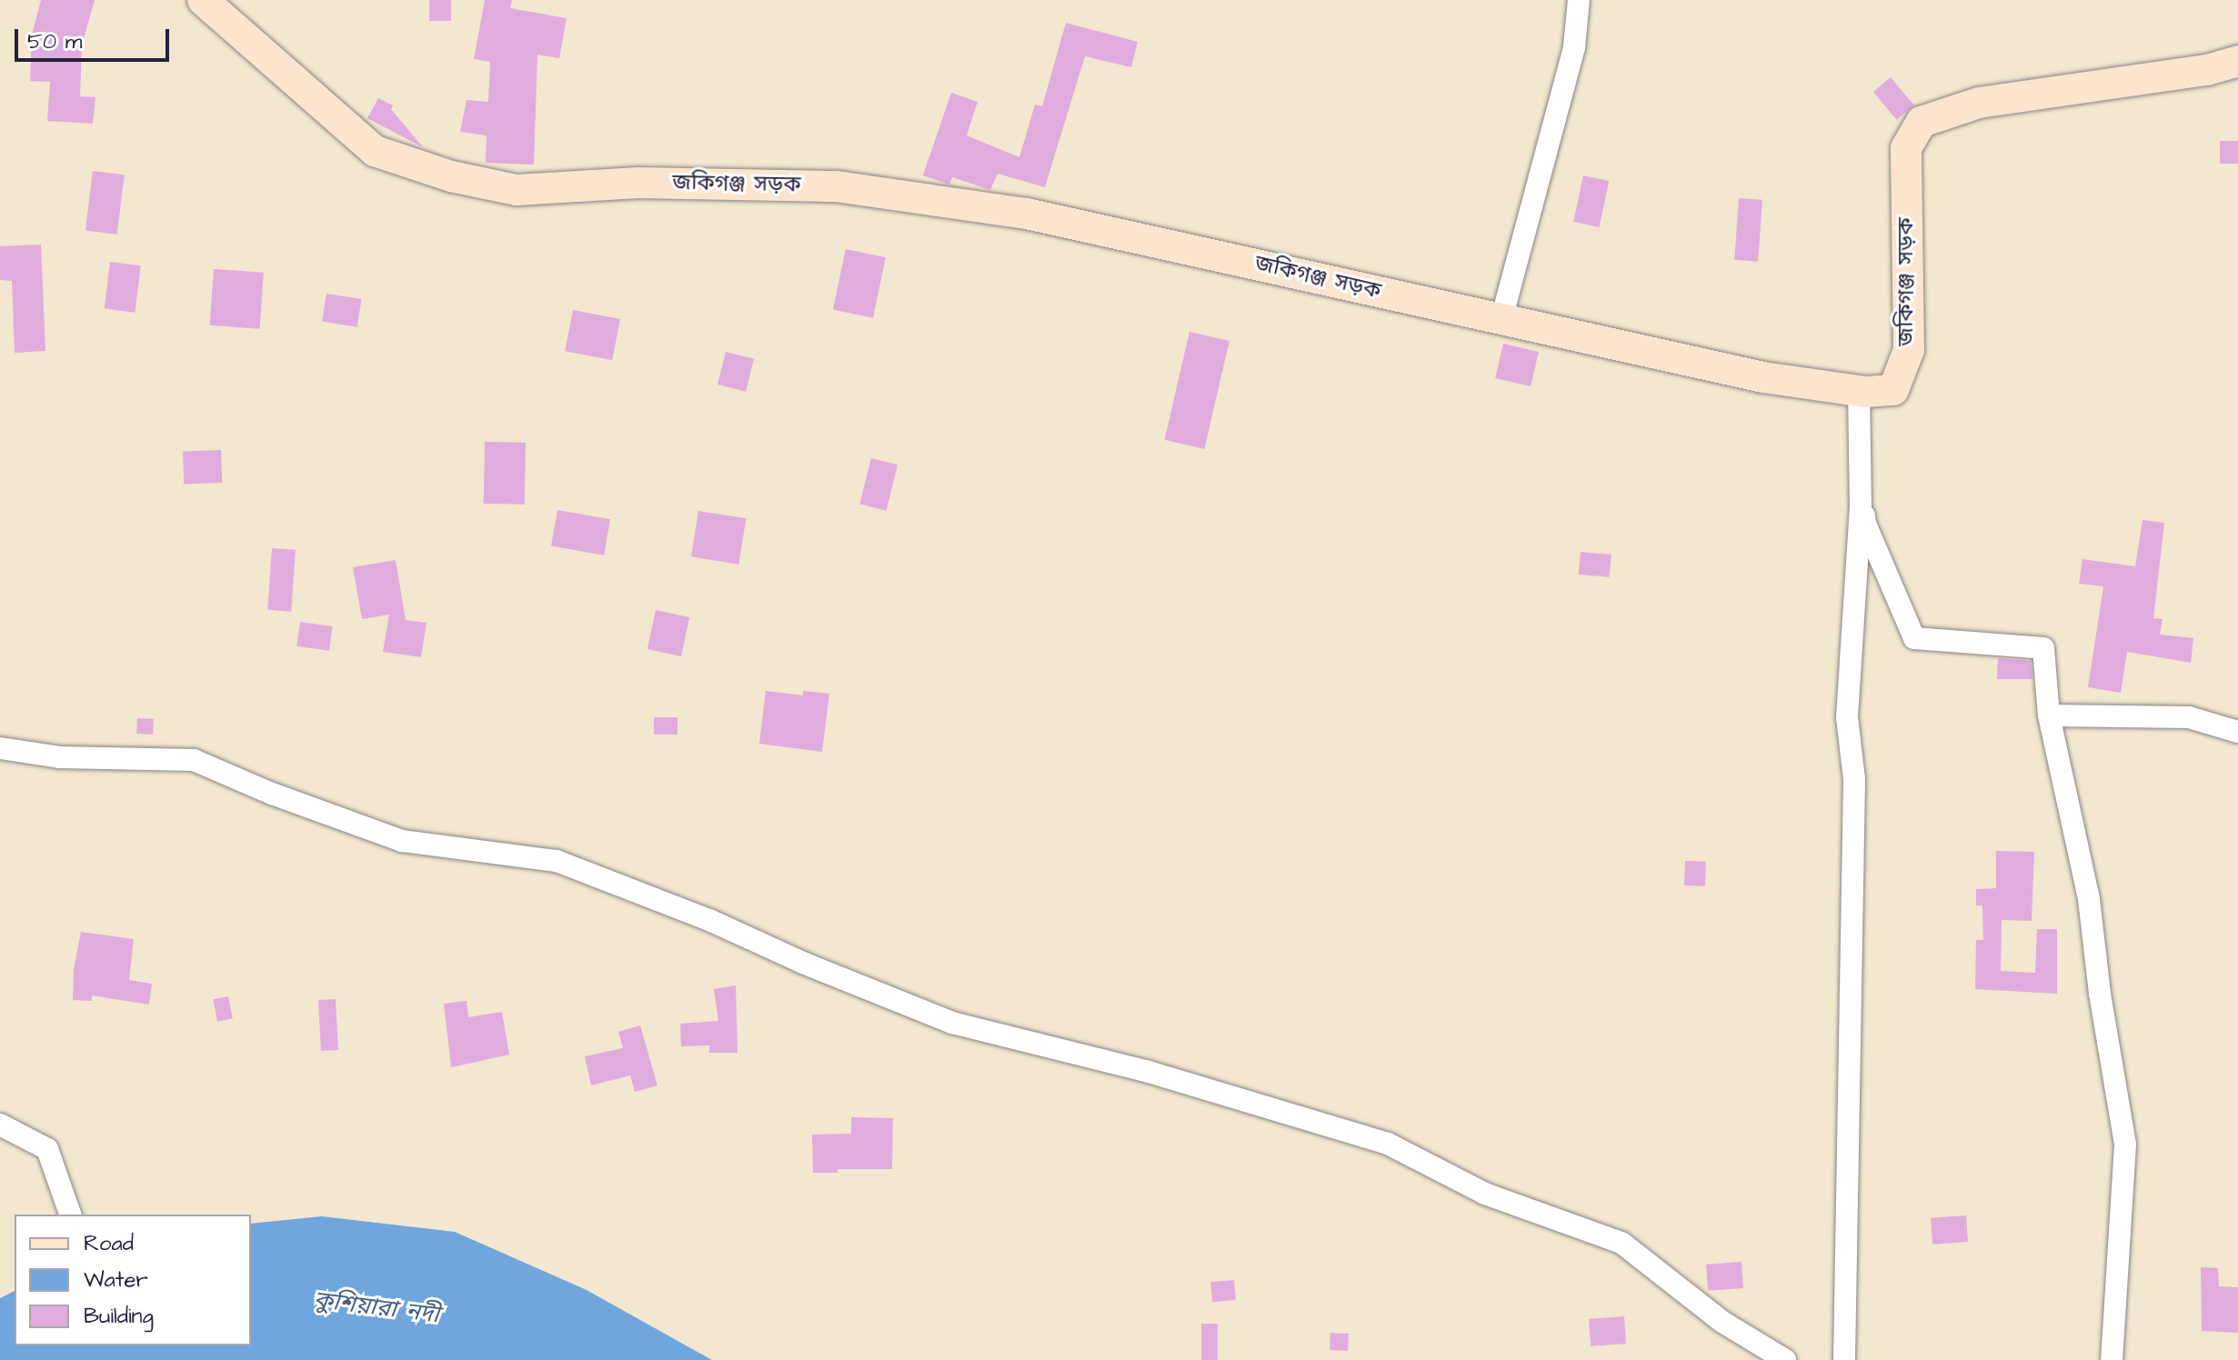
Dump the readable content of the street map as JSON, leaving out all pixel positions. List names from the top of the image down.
{
  "streets": {
    "main road": ["জকিগঞ্জ সড়ক"]
  },
  "water": ["কুশিয়ারা নদী"],
  "legend": ["Road", "Water", "Building"],
  "scale_bar": "50 m"
}
